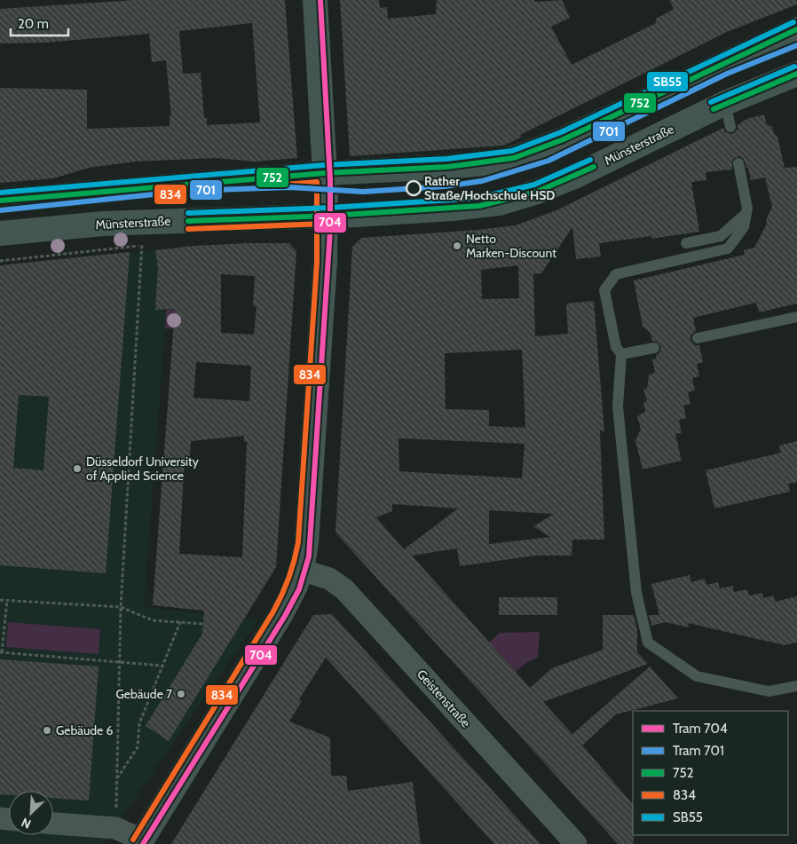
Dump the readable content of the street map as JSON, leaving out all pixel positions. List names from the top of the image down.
{
  "streets": {
    "main road": ["Münsterstraße"],
    "street": ["Geistenstraße"]
  },
  "places": [
    "Rather Straße/Hochschule HSD",
    "Netto Marken-Discount",
    "Düsseldorf University of Applied Science",
    "Gebäude 7",
    "Gebäude 6"
  ],
  "lines": [
    "tram line 704",
    "transit line SB55",
    "transit line 752",
    "tram line 701",
    "transit line 834"
  ],
  "legend": [
    "Tram 704",
    "Tram 701",
    "752",
    "834",
    "SB55"
  ],
  "scale_bar": "20 m",
  "north": "bottom left"
}
